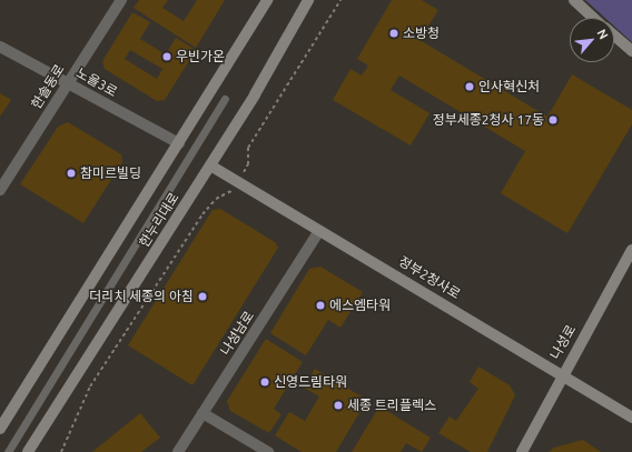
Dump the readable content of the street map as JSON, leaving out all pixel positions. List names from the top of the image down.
{
  "streets": {
    "street": [
      "노을3로",
      "한솔동로",
      "한누리대로",
      "정부2청사로",
      "나성남로",
      "나성로"
    ]
  },
  "crossings": [
    ["노을3로", "한솔동로"],
    ["노을3로", "한누리대로"],
    ["한누리대로", "정부2청사로"],
    ["정부2청사로", "나성남로"],
    ["정부2청사로", "나성로"]
  ],
  "places": [
    "소방청",
    "우빈가온",
    "인사혁신처",
    "정부세종2청사 17동",
    "참미르빌딩",
    "더리치 세종의 아침",
    "에스엠타워",
    "신영드림타워",
    "세종 트리플렉스"
  ],
  "north": "top right"
}
